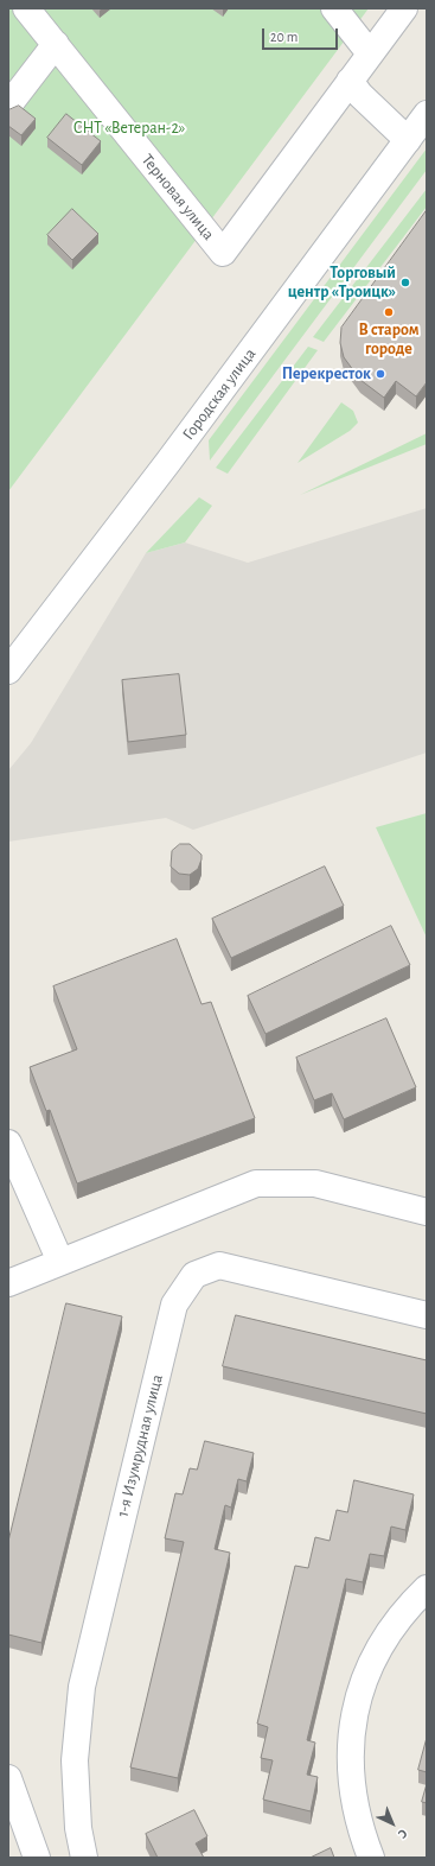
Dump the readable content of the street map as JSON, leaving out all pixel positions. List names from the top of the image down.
{
  "streets": {
    "street": ["Терновая улица", "Городская улица", "1-я Изумрудная улица"]
  },
  "parks": ["СНТ «Ветеран-2»"],
  "places": ["Торговый центр «Троицк»", "В старом городе", "Перекресток"],
  "scale_bar": "20 m",
  "north": "bottom right"
}
